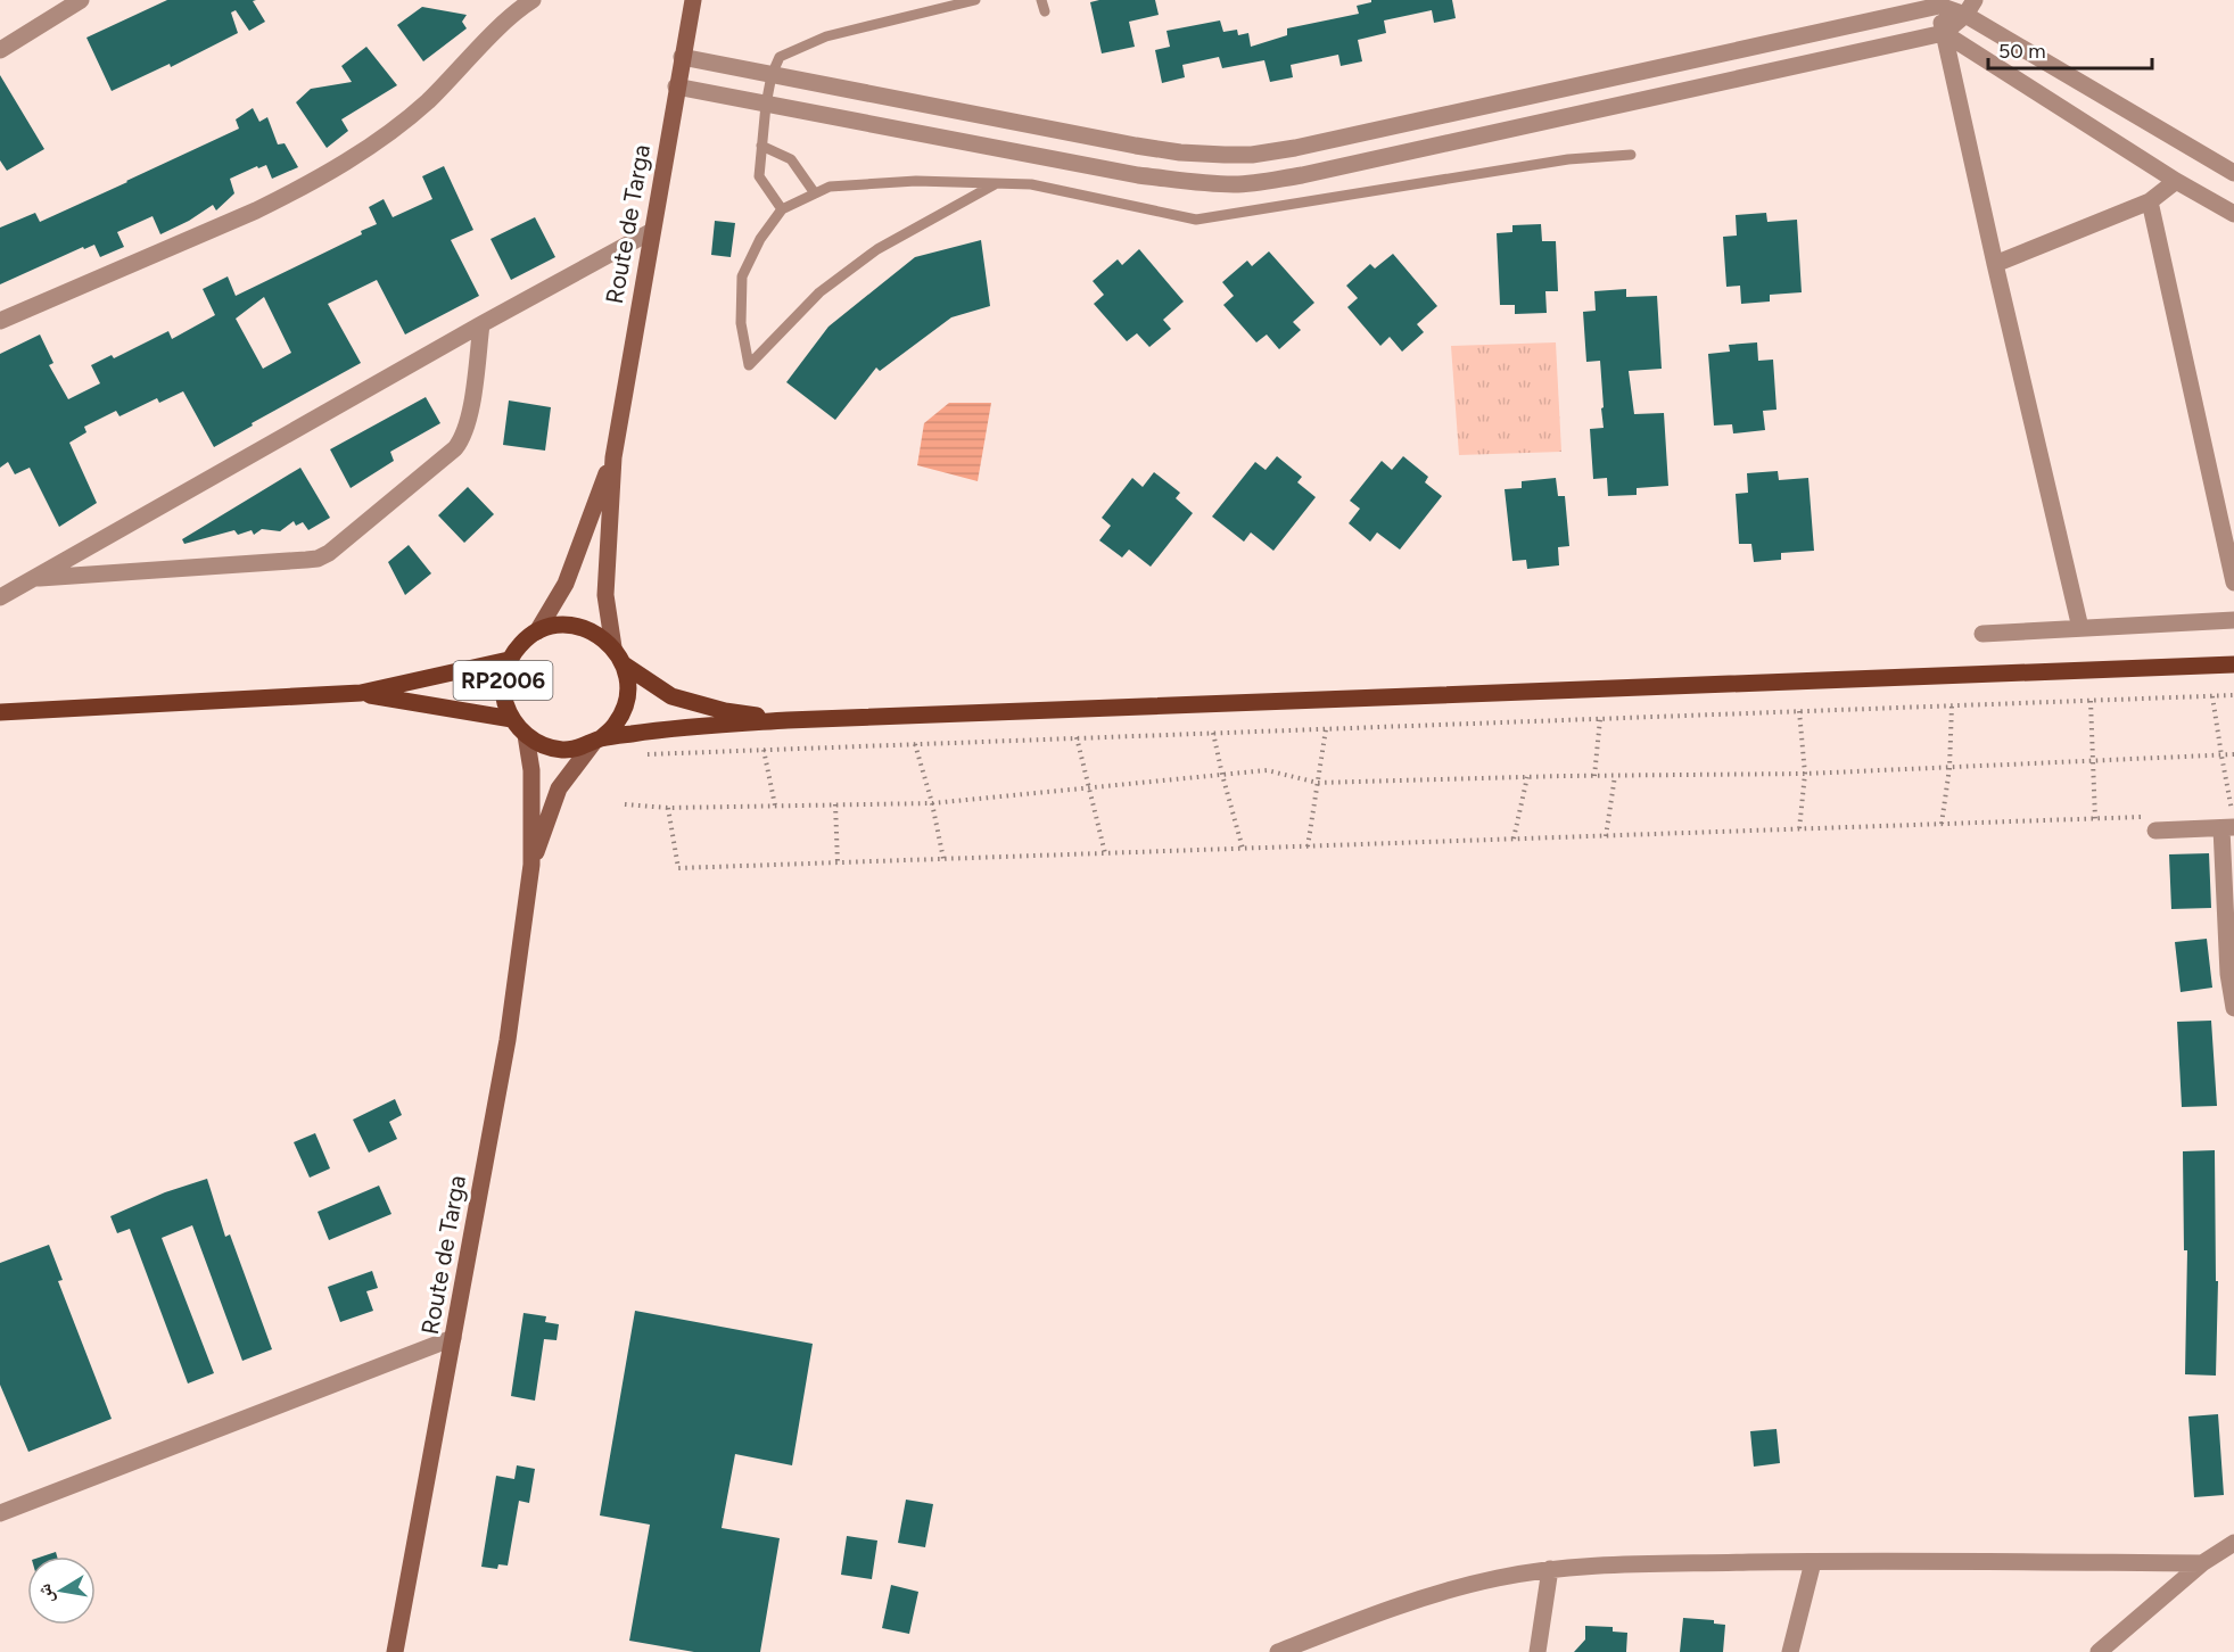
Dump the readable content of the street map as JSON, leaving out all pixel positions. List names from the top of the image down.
{
  "streets": {
    "main road": ["Route de Targa", "RP2006"]
  },
  "crossings": [
    ["Route de Targa", "RP2006"]
  ],
  "scale_bar": "50 m",
  "north": "left"
}
